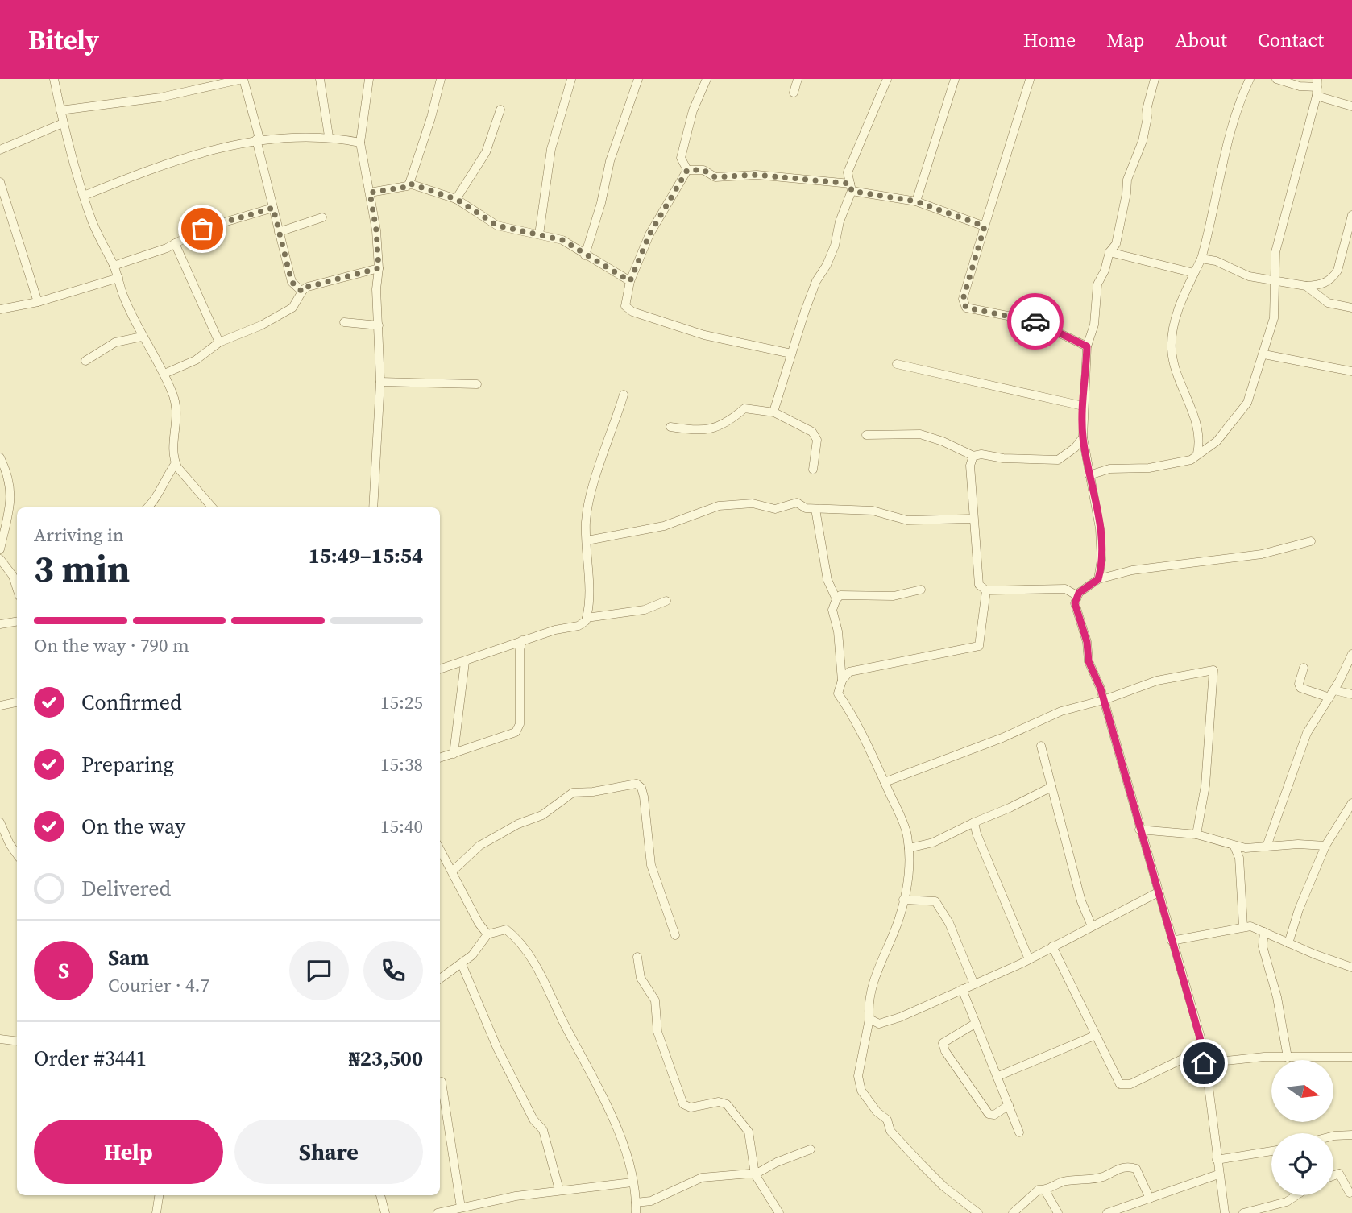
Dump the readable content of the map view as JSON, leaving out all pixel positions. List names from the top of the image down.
{
  "north": "right",
  "page": {
    "header": "Bitely",
    "nav": [
      "Home",
      "Map",
      "About",
      "Contact"
    ],
    "heading": ["3 min", "Arriving in", "15:49–15:54"],
    "panel": [
      "Sam",
      "Courier · 4.7",
      "Order #3441",
      "₦23,500"
    ],
    "bar": "On the way · 790 m",
    "list": [
      ["Confirmed", "15:25"],
      ["Preparing", "15:38"],
      ["On the way", "15:40"],
      "Delivered"
    ],
    "round": "S",
    "buttons": ["Help", "Share"]
  }
}
